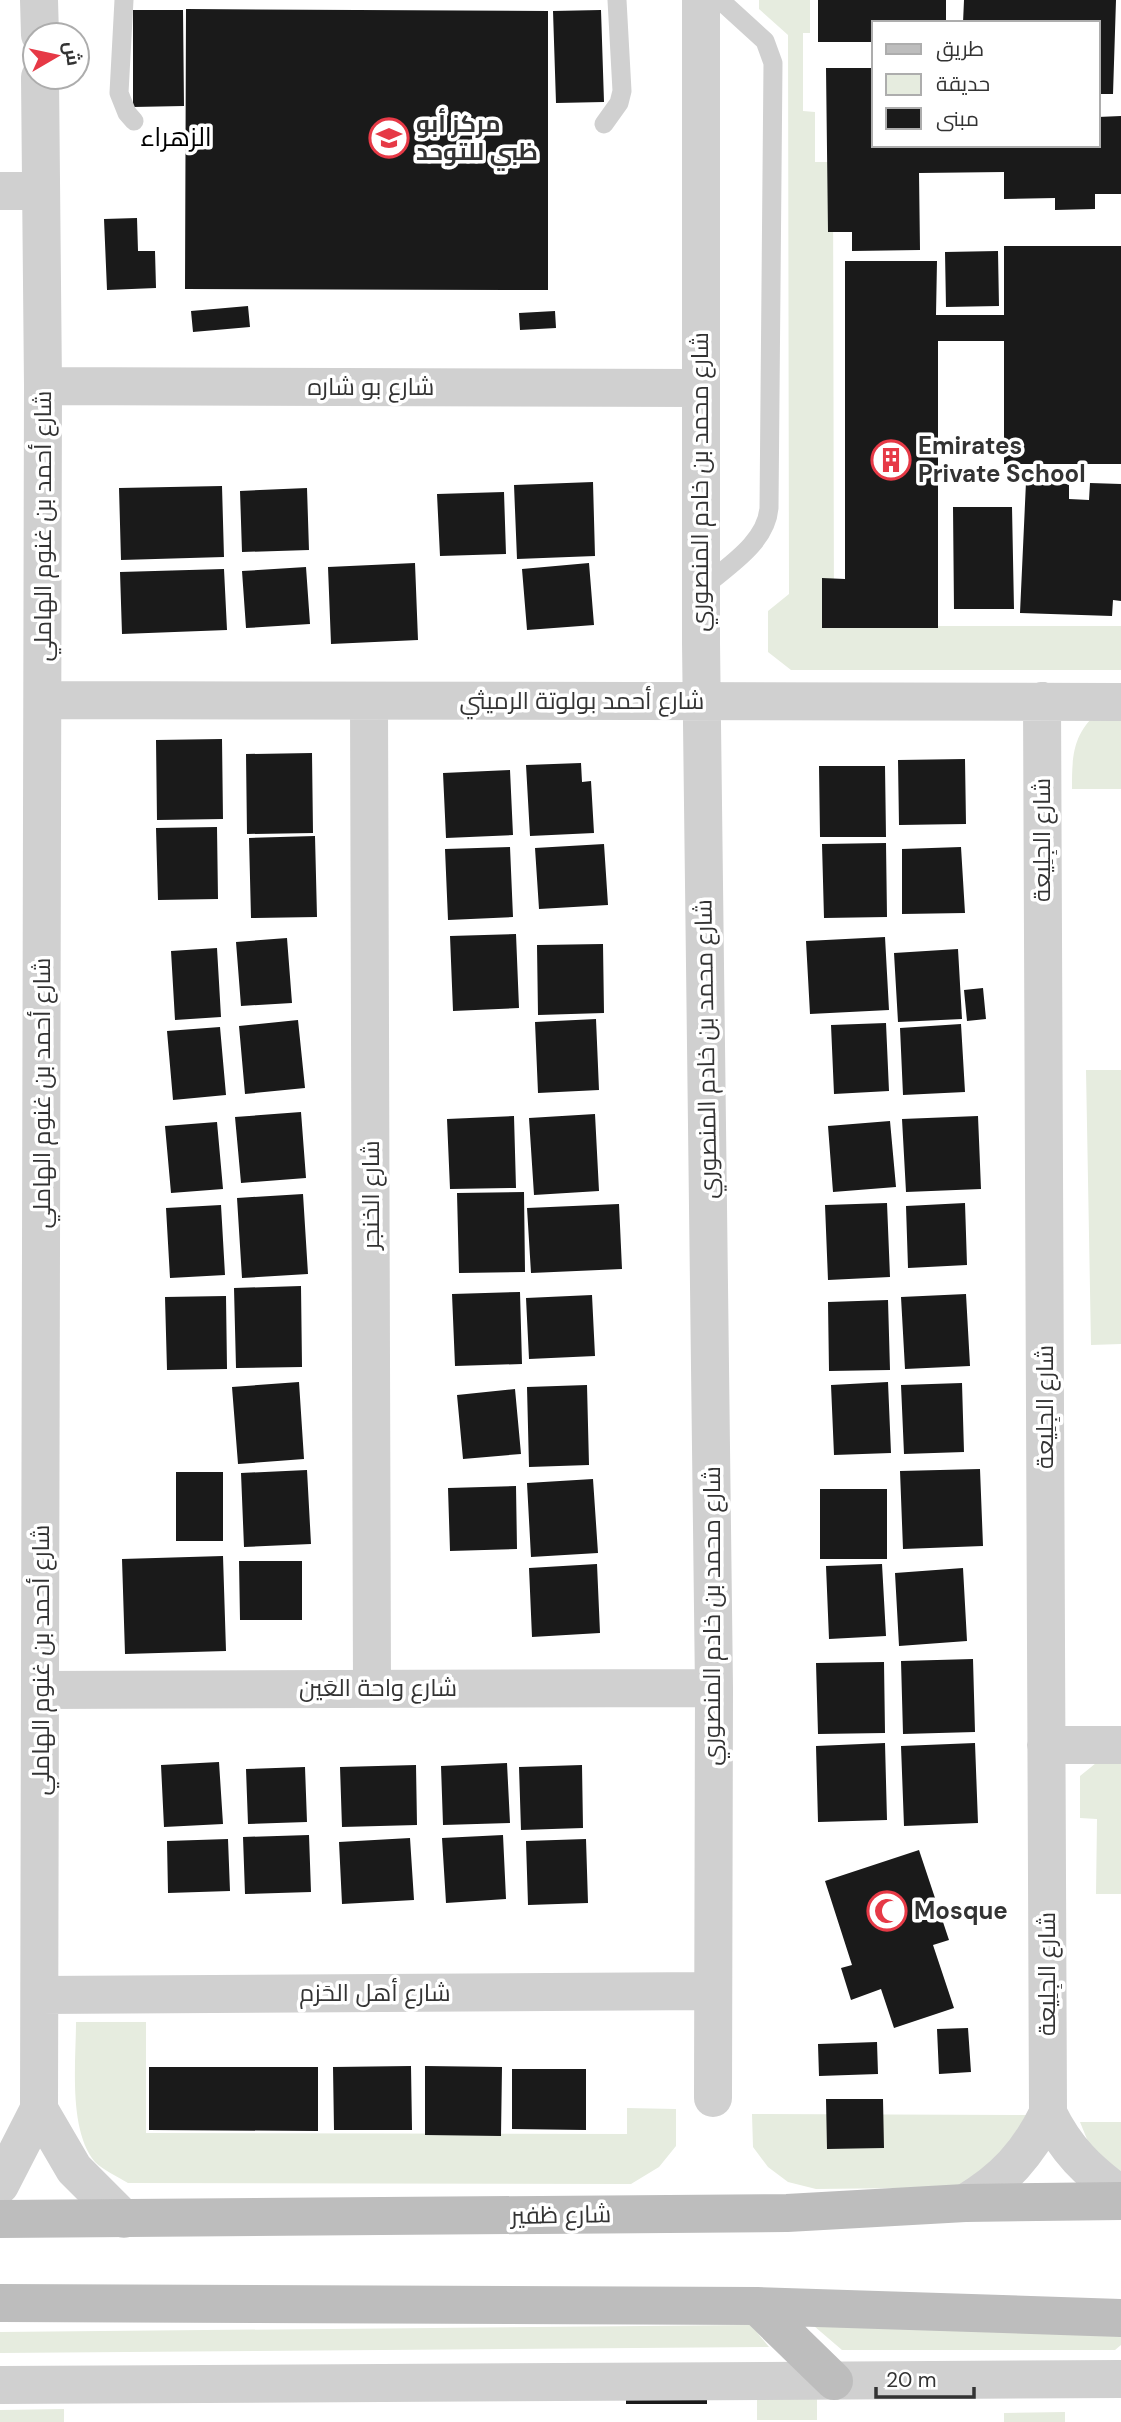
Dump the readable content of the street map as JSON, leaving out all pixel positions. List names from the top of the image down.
{
  "streets": {
    "main road": ["شارع ظفير"],
    "street": [
      "شارع بو شاره",
      "شارع محمد بن خادم المنصوري",
      "شارع أحمد بن غنوم الهاملي",
      "شارع أحمد بولوتة الرميثي",
      "شارع الجِلِيعة",
      "شارع الخنجر",
      "شارع واحة العَين",
      "شارع أهل الحَزم"
    ]
  },
  "crossings": [
    ["شارع بو شاره", "شارع محمد بن خادم المنصوري"],
    ["شارع بو شاره", "شارع أحمد بن غنوم الهاملي"],
    ["شارع محمد بن خادم المنصوري", "شارع أحمد بولوتة الرميثي"],
    ["شارع محمد بن خادم المنصوري", "شارع واحة العَين"],
    ["شارع محمد بن خادم المنصوري", "شارع أهل الحَزم"],
    ["شارع أحمد بن غنوم الهاملي", "شارع أحمد بولوتة الرميثي"],
    ["شارع أحمد بن غنوم الهاملي", "شارع واحة العَين"],
    ["شارع أحمد بن غنوم الهاملي", "شارع أهل الحَزم"],
    ["شارع أحمد بولوتة الرميثي", "شارع الجِلِيعة"],
    ["شارع أحمد بولوتة الرميثي", "شارع الخنجر"],
    ["شارع الجِلِيعة", "شارع ظفير"],
    ["شارع الخنجر", "شارع واحة العَين"]
  ],
  "districts": ["الزهراء"],
  "places": {
    "school or university": ["مركز أبو ظبي للتوحد"],
    "building": ["Emirates Private School"],
    "mosque": ["Mosque"]
  },
  "legend": ["طريق", "حديقة", "مبنى"],
  "scale_bar": "20 m",
  "north": "right"
}
